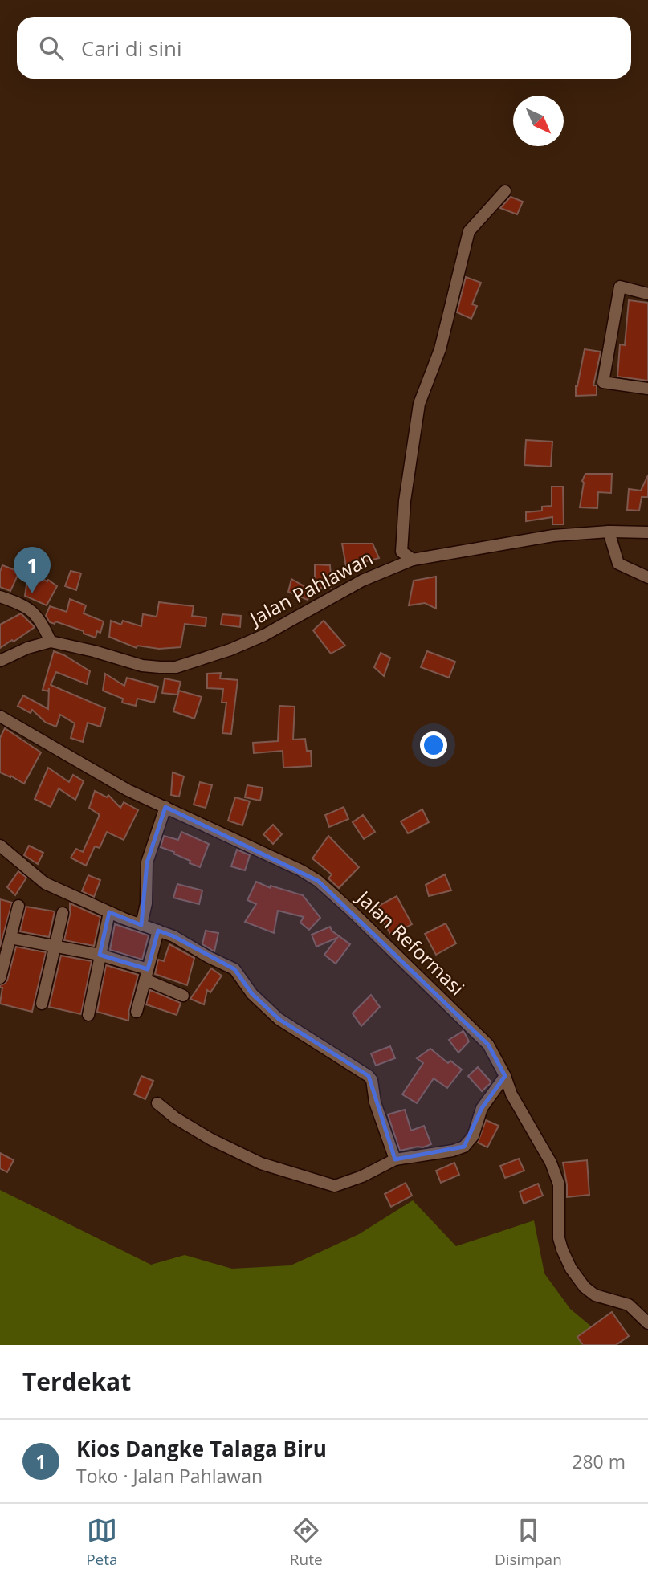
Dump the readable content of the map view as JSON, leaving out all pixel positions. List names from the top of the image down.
{
  "streets": {
    "street": ["Jalan Pahlawan", "Jalan Reformasi"]
  },
  "north": "bottom right",
  "page": {
    "search": "Cari di sini",
    "pins": "1",
    "heading": "Terdekat",
    "list": [
      {
        "mark": "1",
        "name": "Kios Dangke Talaga Biru",
        "note": "Toko · Jalan Pahlawan",
        "value": "280 m"
      }
    ],
    "nav": ["Peta", "Rute", "Disimpan"]
  }
}
